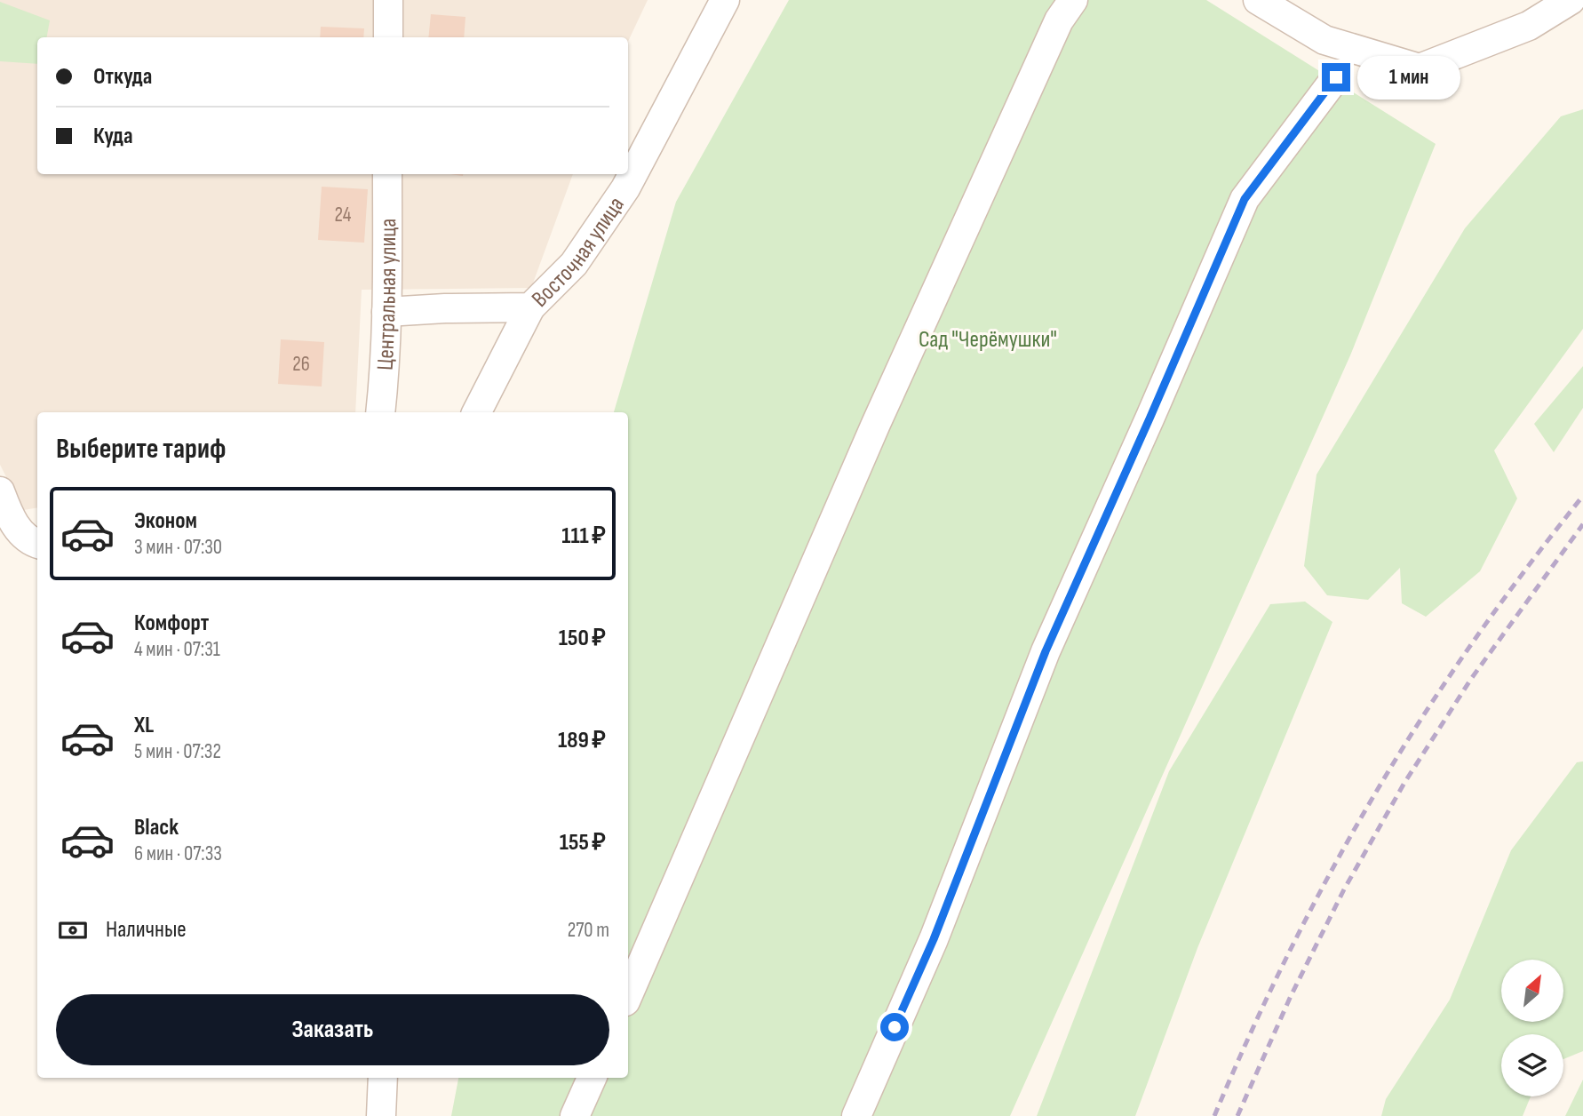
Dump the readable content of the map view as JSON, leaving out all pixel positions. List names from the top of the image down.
{
  "streets": {
    "street": ["Восточная улица", "Центральная улица"]
  },
  "crossings": [
    ["Восточная улица", "Центральная улица"]
  ],
  "parks": ["Сад \"Черёмушки\""],
  "house_numbers": ["24", "26"],
  "north": "top right",
  "page": {
    "banner": ["Откуда", "Куда"],
    "bubble": "1 мин",
    "heading": "Выберите тариф",
    "list": [
      {
        "name": "Эконом",
        "note": "3 мин · 07:30",
        "value": "111 ₽"
      },
      {
        "name": "Комфорт",
        "note": "4 мин · 07:31",
        "value": "150 ₽"
      },
      {
        "name": "XL",
        "note": "5 мин · 07:32",
        "value": "189 ₽"
      },
      {
        "name": "Black",
        "note": "6 мин · 07:33",
        "value": "155 ₽"
      }
    ],
    "pay": ["Наличные", "270 m"],
    "buttons": "Заказать"
  }
}
